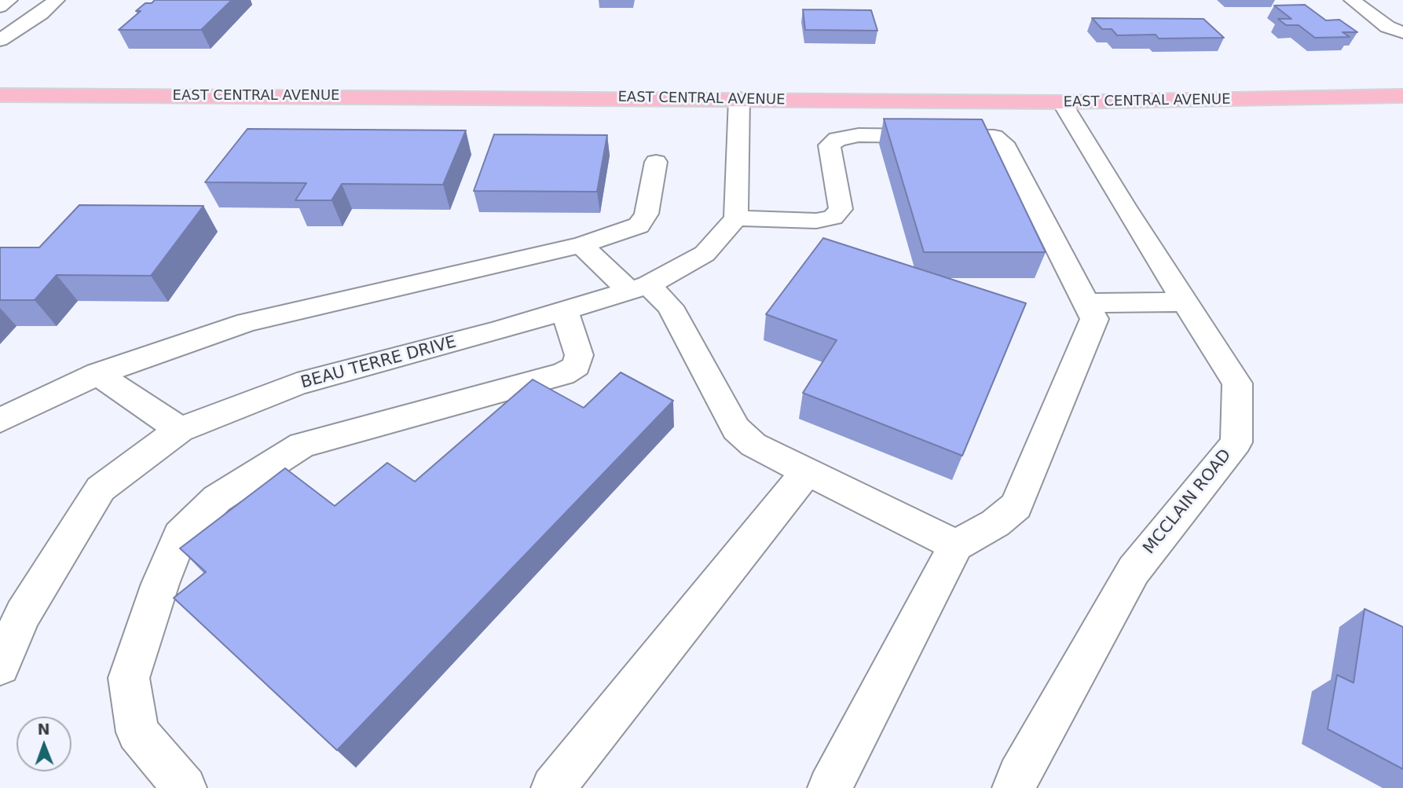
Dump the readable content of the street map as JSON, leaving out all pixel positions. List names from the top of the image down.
{
  "streets": {
    "main road": ["EAST CENTRAL AVENUE"],
    "street": ["BEAU TERRE DRIVE", "MCCLAIN ROAD"]
  },
  "crossings": [
    ["EAST CENTRAL AVENUE", "MCCLAIN ROAD"]
  ],
  "north": "top"
}
